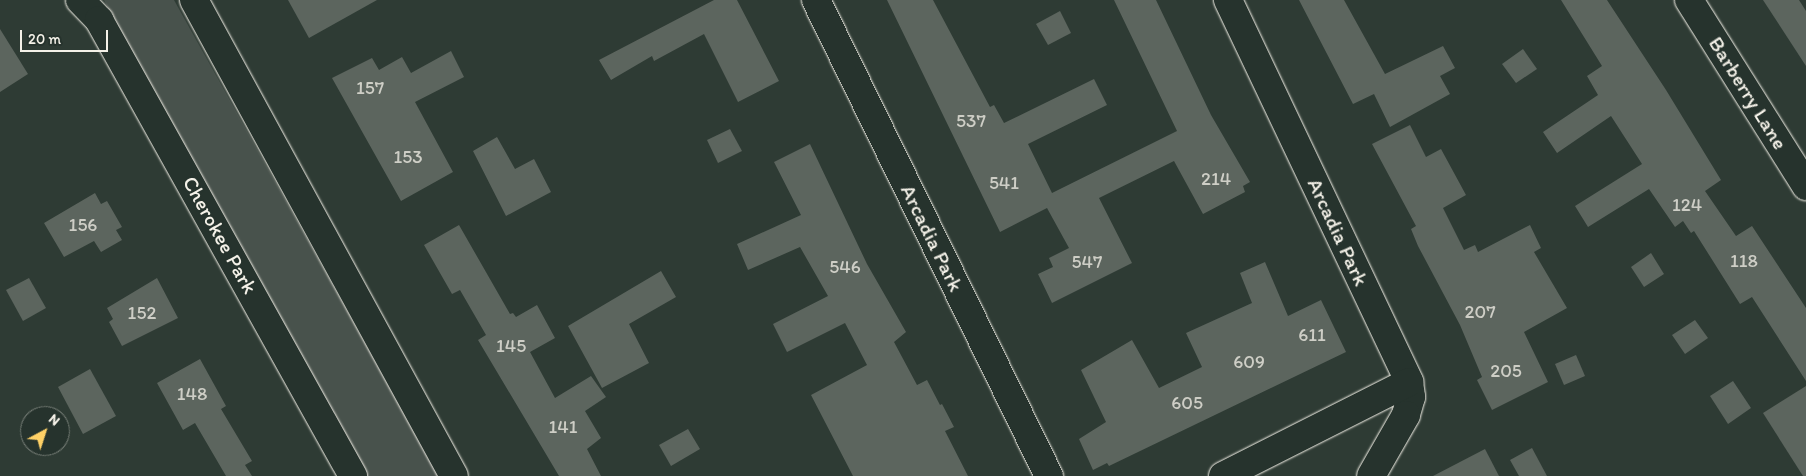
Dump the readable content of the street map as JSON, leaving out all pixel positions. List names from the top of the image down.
{
  "streets": {
    "street": ["Barberry Lane", "Arcadia Park", "Cherokee Park"]
  },
  "house_numbers": [
    "157",
    "537",
    "153",
    "214",
    "541",
    "124",
    "156",
    "118",
    "547",
    "546",
    "207",
    "152",
    "611",
    "145",
    "609",
    "205",
    "148",
    "605",
    "141"
  ],
  "scale_bar": "20 m",
  "north": "top right"
}
